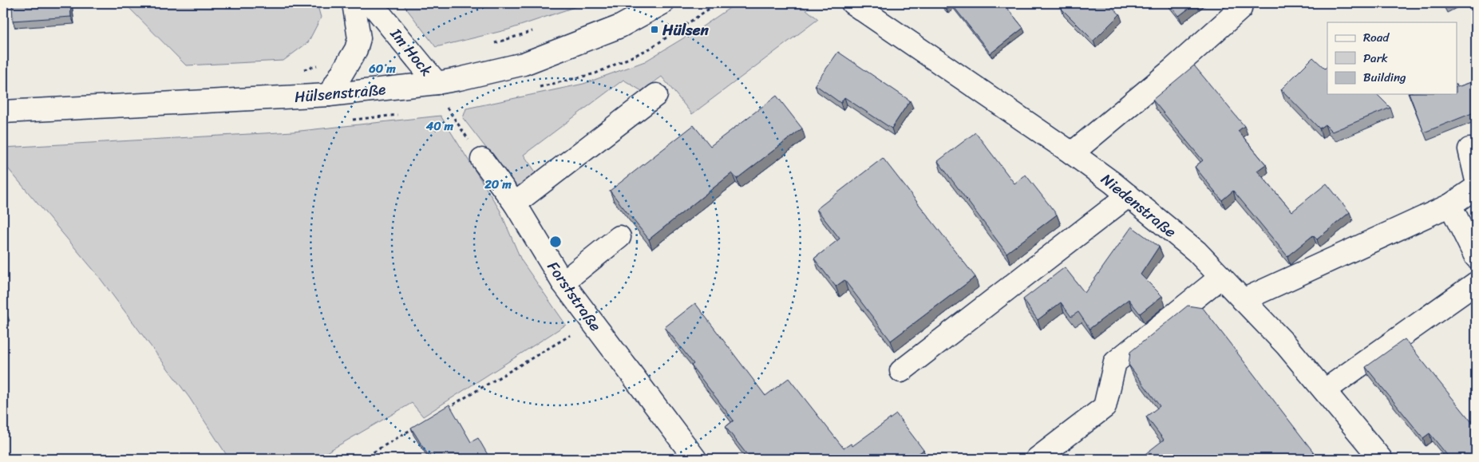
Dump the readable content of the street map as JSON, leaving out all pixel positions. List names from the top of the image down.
{
  "streets": {
    "street": [
      "Im Hock",
      "Hülsenstraße",
      "Niedenstraße",
      "Forststraße"
    ]
  },
  "crossings": [
    ["Im Hock", "Hülsenstraße"]
  ],
  "places": {
    "transit": ["Hülsen"]
  },
  "legend": ["Road", "Park", "Building"],
  "rings": ["60 m", "40 m", "20 m"]
}
